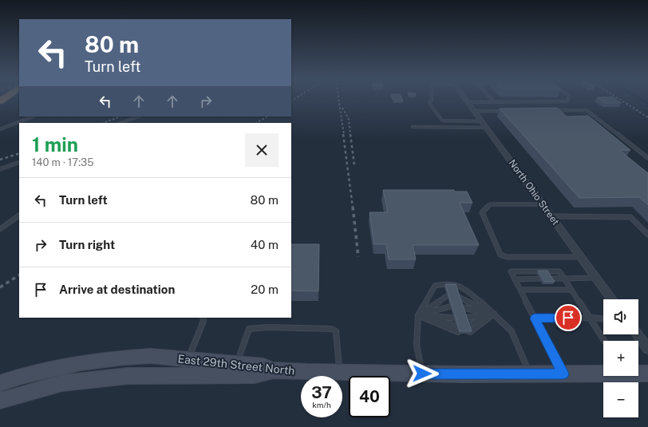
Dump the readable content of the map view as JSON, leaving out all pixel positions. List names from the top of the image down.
{
  "streets": {
    "street": ["North Ohio Street", "East 29th Street North"]
  },
  "page": {
    "turn": ["80 m", "Turn left"],
    "heading": ["1 min", "140 m · 17:35"],
    "list": [
      {
        "name": "Turn left",
        "value": "80 m"
      },
      {
        "name": "Turn right",
        "value": "40 m"
      },
      {
        "name": "Arrive at destination",
        "value": "20 m"
      }
    ],
    "map_buttons": ["+", "−"],
    "speed": "37 km/h",
    "limit": "40"
  }
}
